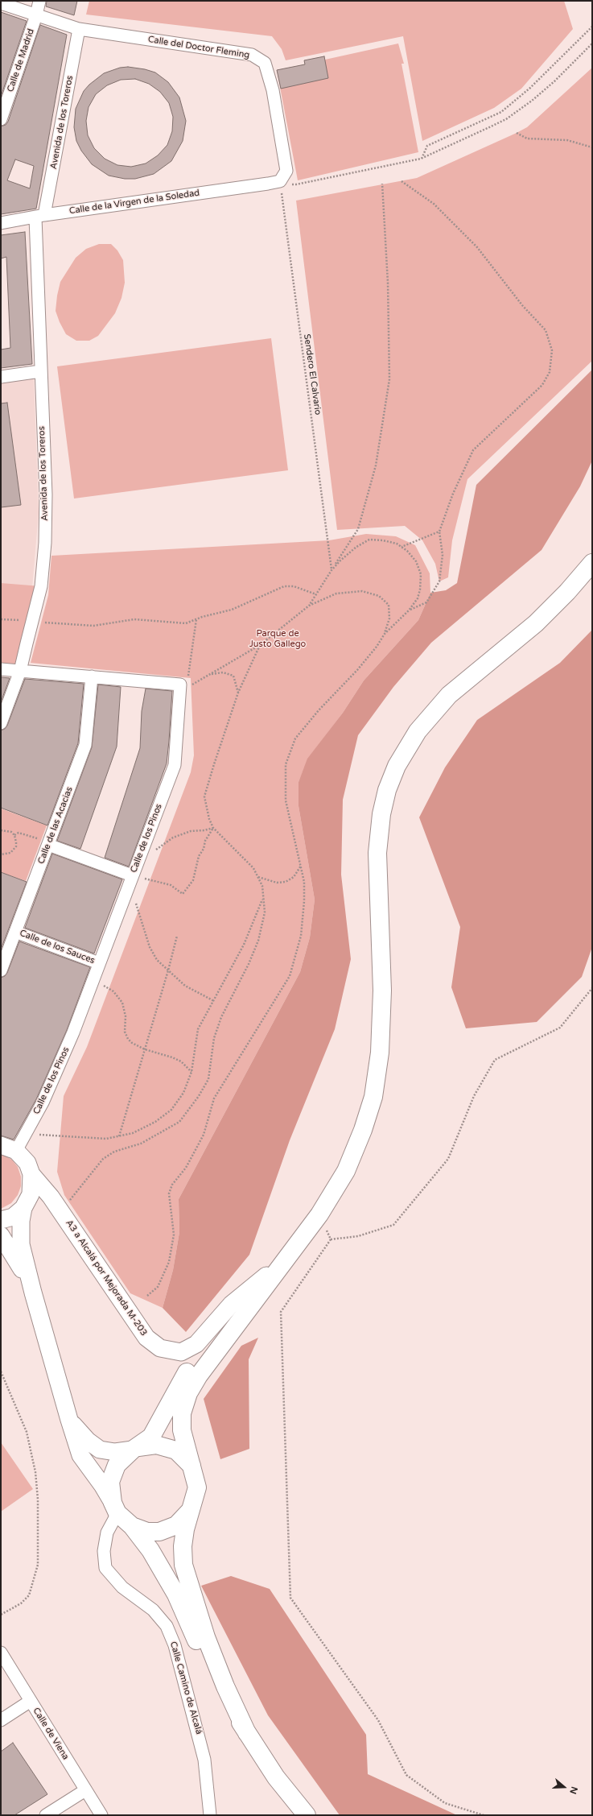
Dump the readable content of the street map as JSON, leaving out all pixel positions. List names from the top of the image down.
{
  "streets": {
    "street": [
      "Calle del Doctor Fleming",
      "Calle de Madrid",
      "Avenida de los Toreros",
      "Calle de la Virgen de la Soledad",
      "Calle de las Acacias",
      "Calle de los Pinos",
      "Calle de los Sauces",
      "A3 a Alcalá por Mejorada M-203",
      "Calle Camino de Alcalá",
      "Calle de Viena"
    ],
    "path": ["Sendero El Calvario"]
  },
  "crossings": [
    ["Calle del Doctor Fleming", "Calle de Madrid"],
    ["Calle del Doctor Fleming", "Avenida de los Toreros"],
    ["Calle del Doctor Fleming", "Calle de la Virgen de la Soledad"],
    ["Calle del Doctor Fleming", "Sendero El Calvario"],
    ["Avenida de los Toreros", "Calle de la Virgen de la Soledad"],
    ["Avenida de los Toreros", "Calle de los Pinos"],
    ["Calle de la Virgen de la Soledad", "Sendero El Calvario"],
    ["Calle de las Acacias", "Calle de los Pinos"],
    ["Calle de las Acacias", "Calle de los Sauces"],
    ["Calle de los Pinos", "Calle de los Sauces"]
  ],
  "parks": ["Parque de Justo Gallego"],
  "north": "right"
}
